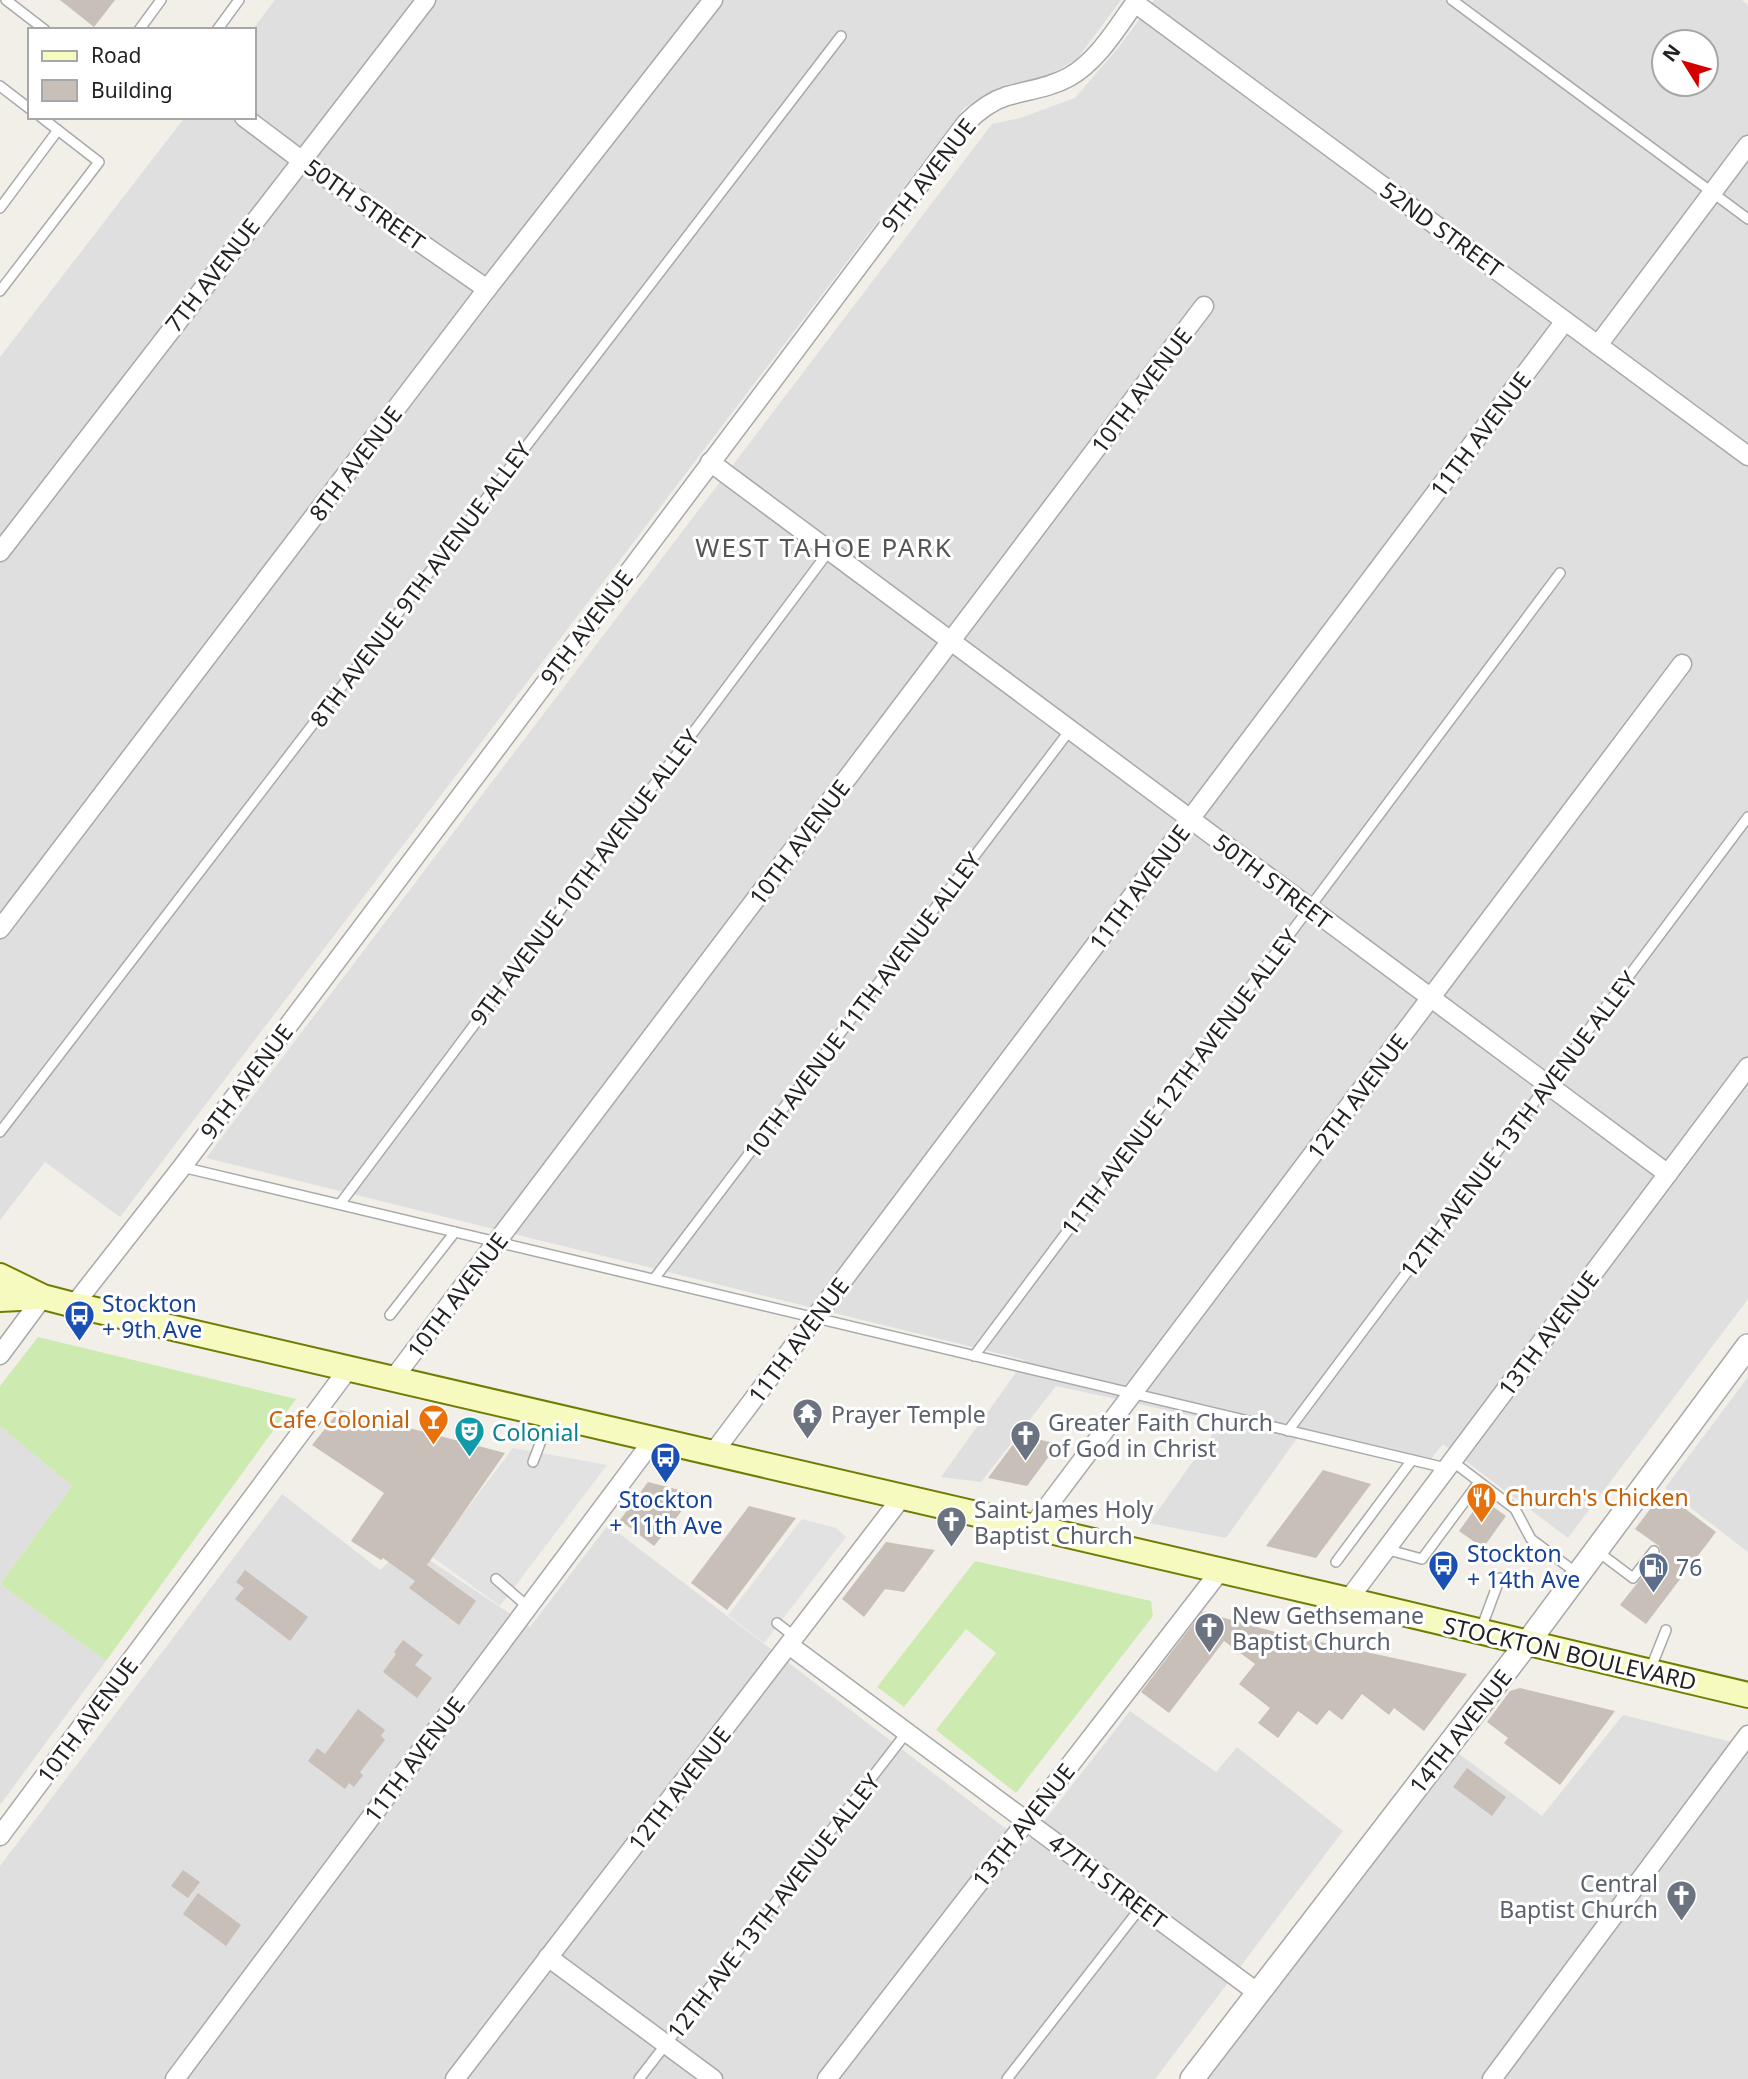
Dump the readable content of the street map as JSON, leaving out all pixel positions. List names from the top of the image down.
{
  "streets": {
    "main road": ["STOCKTON BOULEVARD"],
    "street": [
      "9TH AVENUE",
      "50TH STREET",
      "52ND STREET",
      "7TH AVENUE",
      "10TH AVENUE",
      "11TH AVENUE",
      "8TH AVENUE",
      "12TH AVENUE",
      "13TH AVENUE",
      "14TH AVENUE",
      "47TH STREET"
    ],
    "lane": [
      "8TH AVENUE 9TH AVENUE ALLEY",
      "9TH AVENUE 10TH AVENUE ALLEY",
      "10TH AVENUE 11TH AVENUE ALLEY",
      "11TH AVENUE 12TH AVENUE ALLEY",
      "12TH AVENUE 13TH AVENUE ALLEY",
      "12TH AVE 13TH AVENUE ALLEY"
    ]
  },
  "crossings": [
    ["9TH AVENUE", "50TH STREET"],
    ["9TH AVENUE", "52ND STREET"],
    ["9TH AVENUE", "STOCKTON BOULEVARD"],
    ["50TH STREET", "7TH AVENUE"],
    ["50TH STREET", "10TH AVENUE"],
    ["50TH STREET", "11TH AVENUE"],
    ["50TH STREET", "8TH AVENUE"],
    ["50TH STREET", "9TH AVENUE 10TH AVENUE ALLEY"],
    ["50TH STREET", "10TH AVENUE 11TH AVENUE ALLEY"],
    ["50TH STREET", "11TH AVENUE 12TH AVENUE ALLEY"],
    ["50TH STREET", "12TH AVENUE"],
    ["50TH STREET", "12TH AVENUE 13TH AVENUE ALLEY"],
    ["50TH STREET", "13TH AVENUE"],
    ["52ND STREET", "11TH AVENUE"],
    ["10TH AVENUE", "STOCKTON BOULEVARD"],
    ["11TH AVENUE", "STOCKTON BOULEVARD"],
    ["12TH AVENUE", "STOCKTON BOULEVARD"],
    ["12TH AVENUE", "47TH STREET"],
    ["13TH AVENUE", "STOCKTON BOULEVARD"],
    ["13TH AVENUE", "47TH STREET"],
    ["STOCKTON BOULEVARD", "14TH AVENUE"],
    ["14TH AVENUE", "47TH STREET"],
    ["47TH STREET", "12TH AVE 13TH AVENUE ALLEY"]
  ],
  "districts": ["WEST TAHOE PARK"],
  "places": {
    "bus stop": ["Stockton + 9th Ave", "Stockton + 11th Ave", "Stockton + 14th Ave"],
    "temple": ["Prayer Temple"],
    "bar": ["Cafe Colonial"],
    "theatre": ["Colonial"],
    "church": [
      "Greater Faith Church of God in Christ",
      "Saint James Holy Baptist Church",
      "New Gethsemane Baptist Church",
      "Central Baptist Church"
    ],
    "restaurant": ["Church's Chicken"],
    "fuel station": ["76"]
  },
  "legend": ["Road", "Building"],
  "north": "top left"
}
